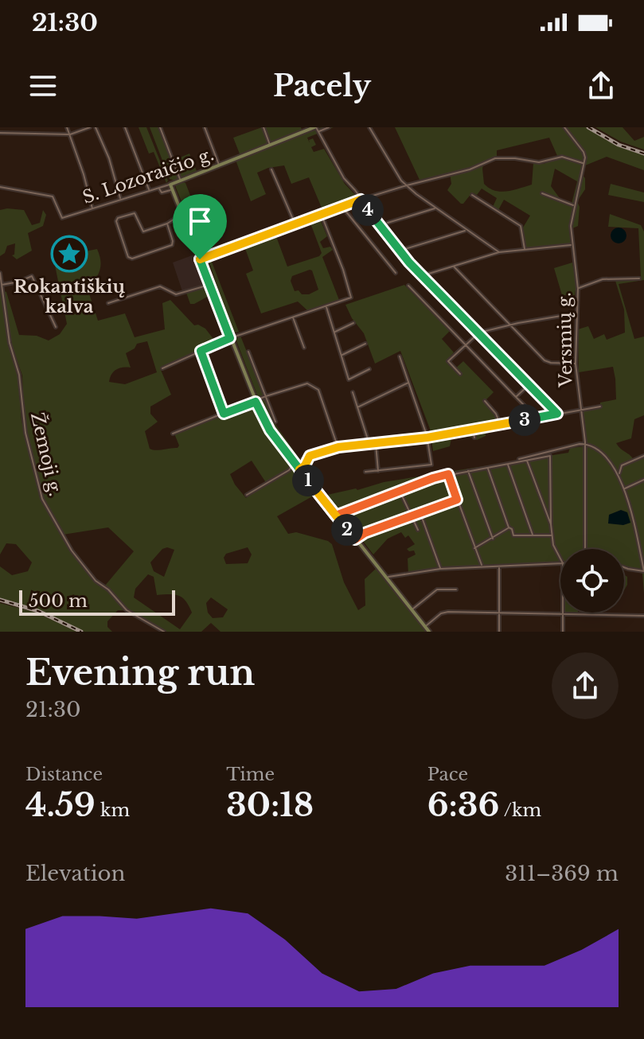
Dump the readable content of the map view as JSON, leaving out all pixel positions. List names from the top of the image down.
{
  "streets": {
    "street": ["S. Lozoraičio g.", "Versmių g.", "Žemoji g."]
  },
  "places": {
    "place": ["Rokantiškių kalva"]
  },
  "scale_bar": "500 m",
  "page": {
    "status": "21:30",
    "header": "Pacely",
    "pins": [
      "4",
      "3",
      "1",
      "2"
    ],
    "scale": "500 m",
    "heading": ["Evening run", "21:30"],
    "stats": [
      ["Distance", "4.59 km"],
      ["Time", "30:18"],
      ["Pace", "6:36 /km"]
    ],
    "chart": ["Elevation", "311–369 m"]
  }
}
